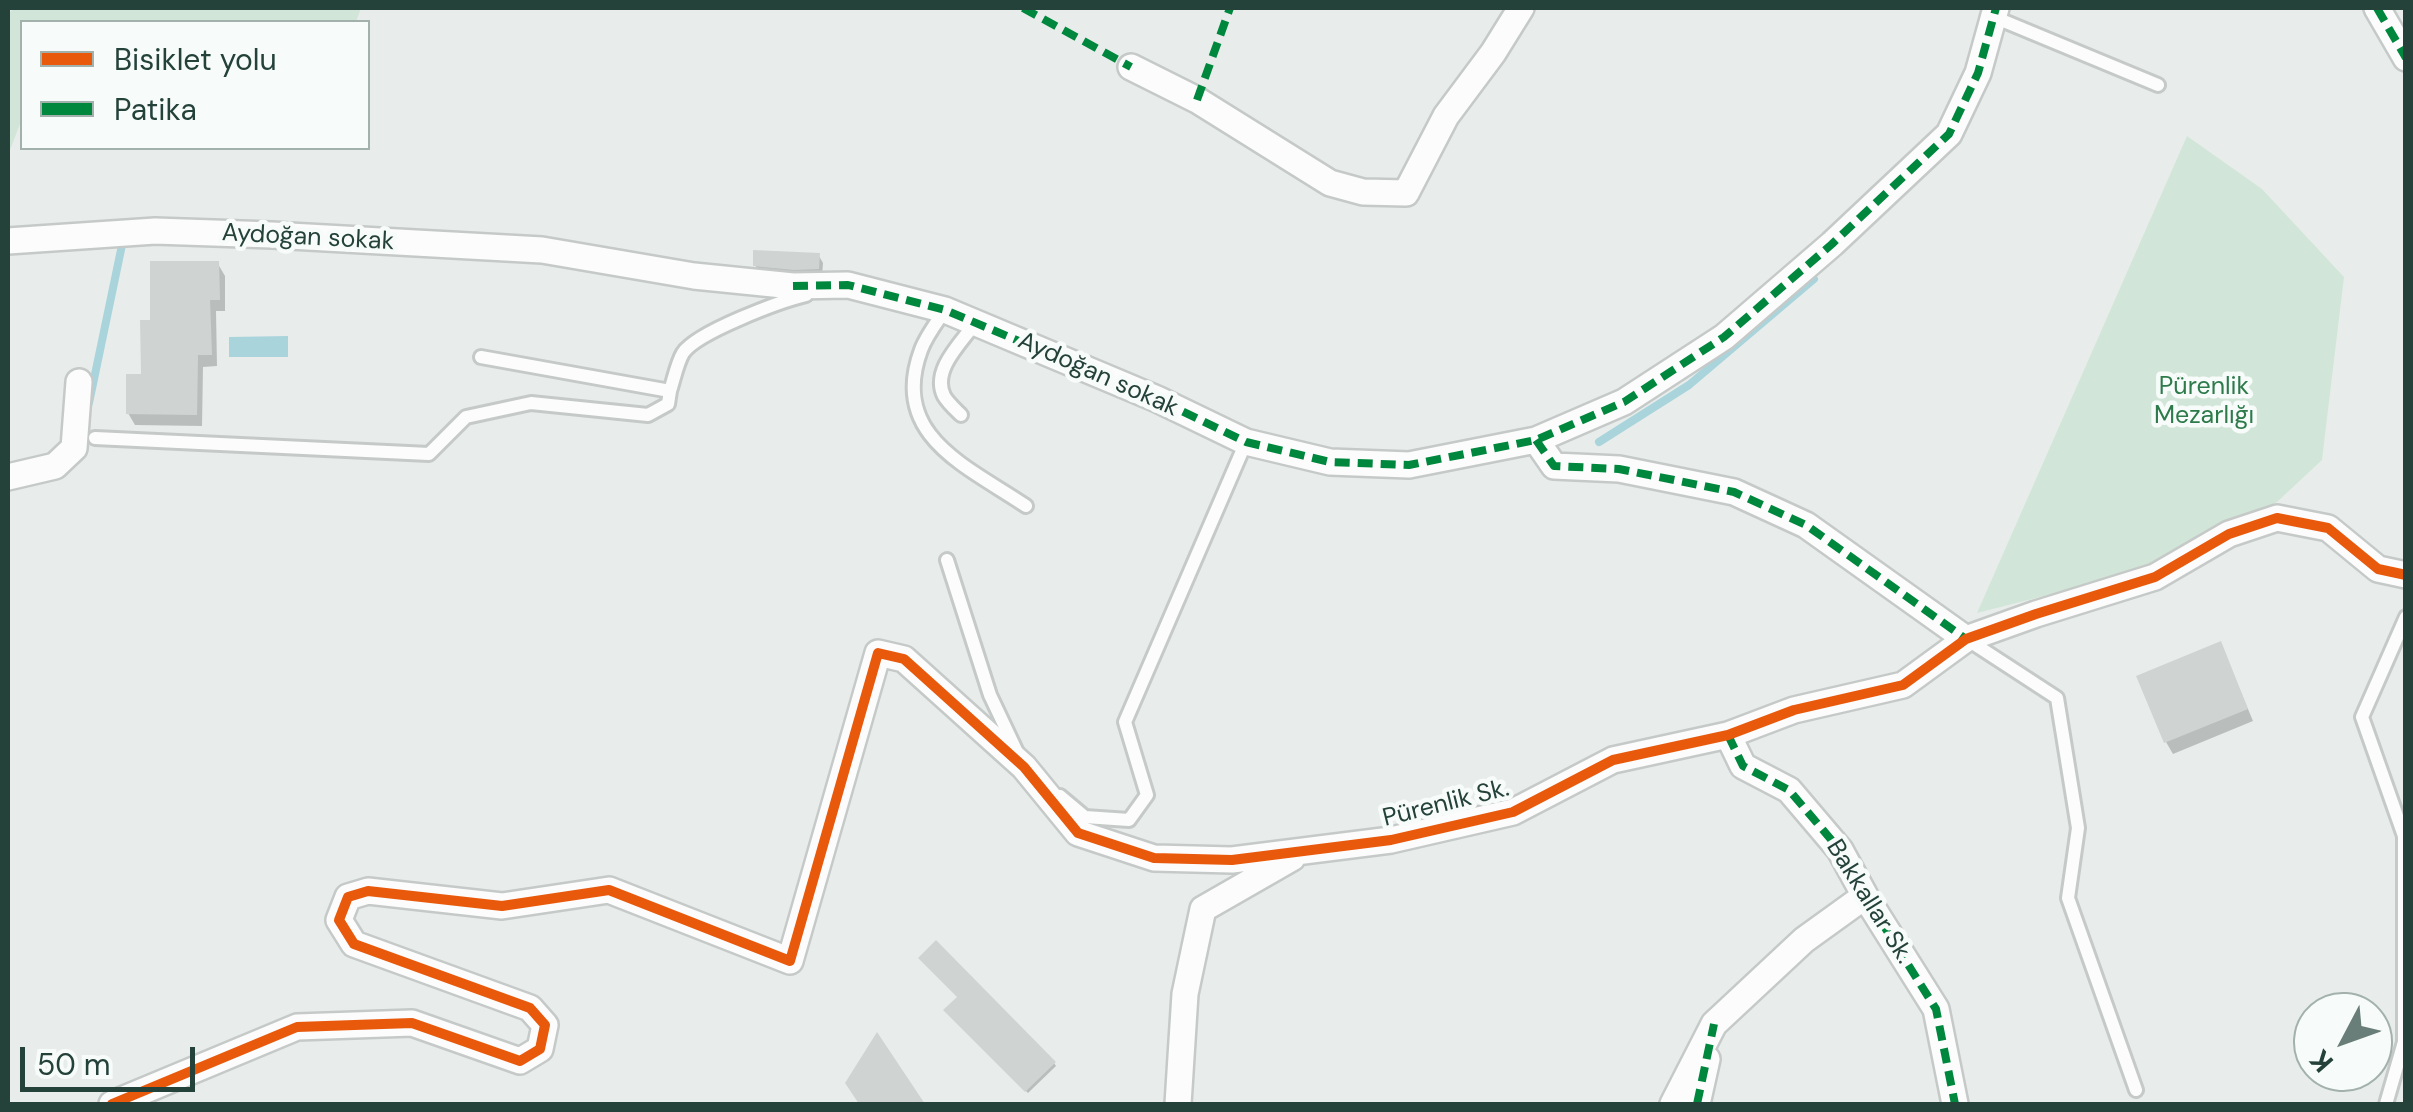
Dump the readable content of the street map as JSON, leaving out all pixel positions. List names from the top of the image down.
{
  "streets": {
    "street": ["Aydoğan sokak", "Pürenlik Sk.", "Bakkallar Sk."]
  },
  "crossings": [
    ["Pürenlik Sk.", "Bakkallar Sk."]
  ],
  "parks": ["Pürenlik Mezarlığı"],
  "legend": ["Bisiklet yolu", "Patika"],
  "scale_bar": "50 m",
  "north": "bottom left"
}
